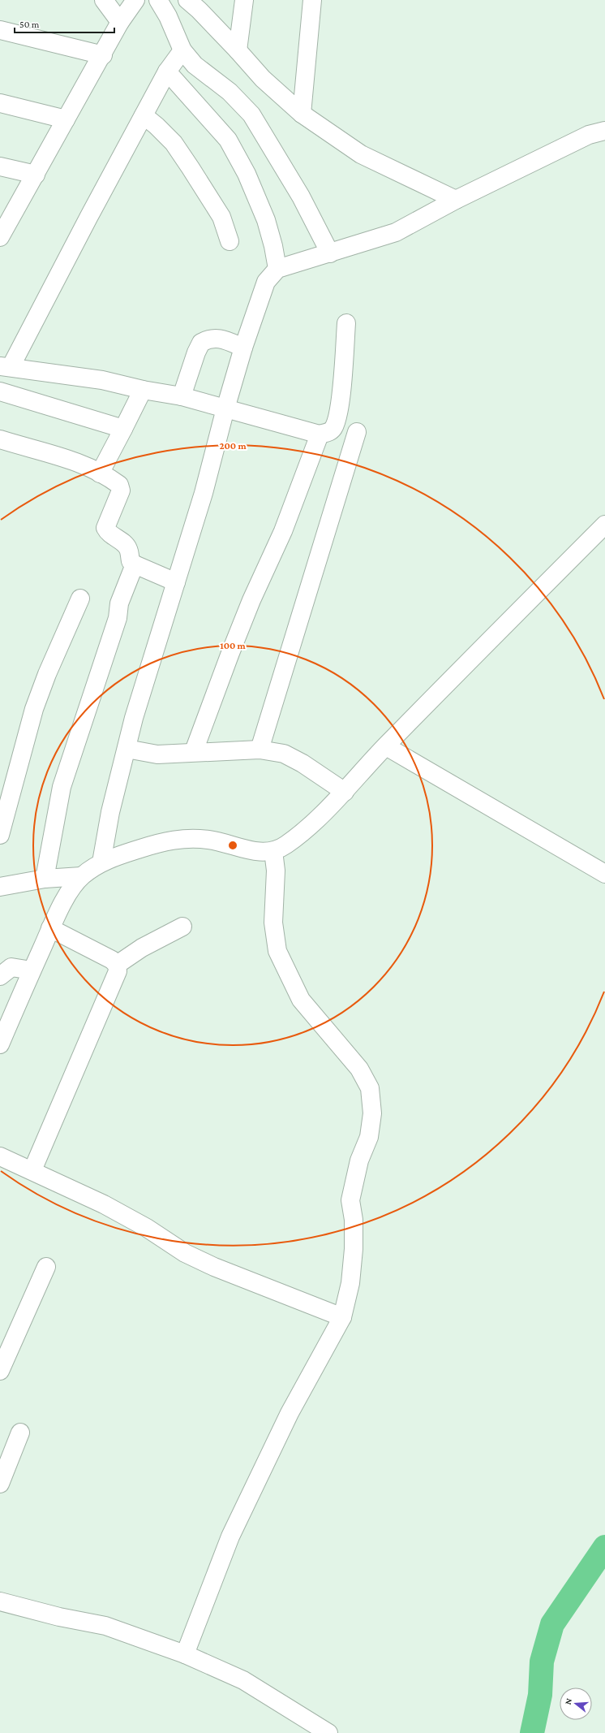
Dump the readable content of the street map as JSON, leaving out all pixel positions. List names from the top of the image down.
{
  "scale_bar": "50 m",
  "north": "left",
  "rings": ["200 m", "100 m"]
}
